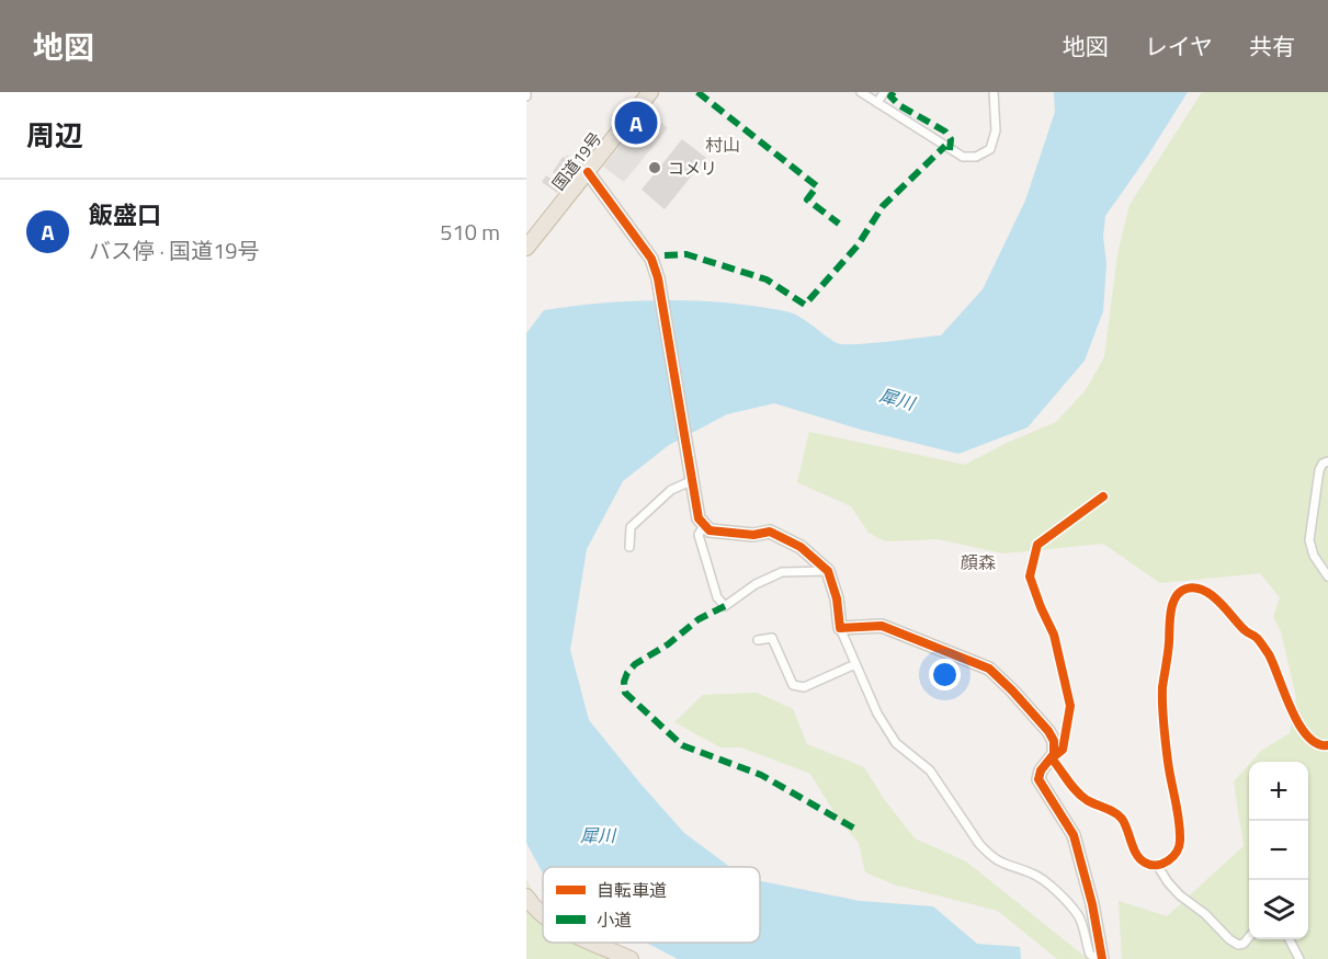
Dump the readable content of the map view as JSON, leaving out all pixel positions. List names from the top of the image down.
{
  "streets": {
    "highway": ["国道19号"]
  },
  "districts": ["村山", "顔森"],
  "water": ["犀川"],
  "places": ["コメリ"],
  "legend": ["自転車道", "小道"],
  "page": {
    "header": "地図",
    "nav": ["地図", "レイヤ", "共有"],
    "heading": "周辺",
    "pins": "A",
    "list": [
      {
        "mark": "A",
        "name": "飯盛口",
        "note": "バス停 · 国道19号",
        "value": "510 m"
      }
    ],
    "map_buttons": ["+", "−"]
  }
}
